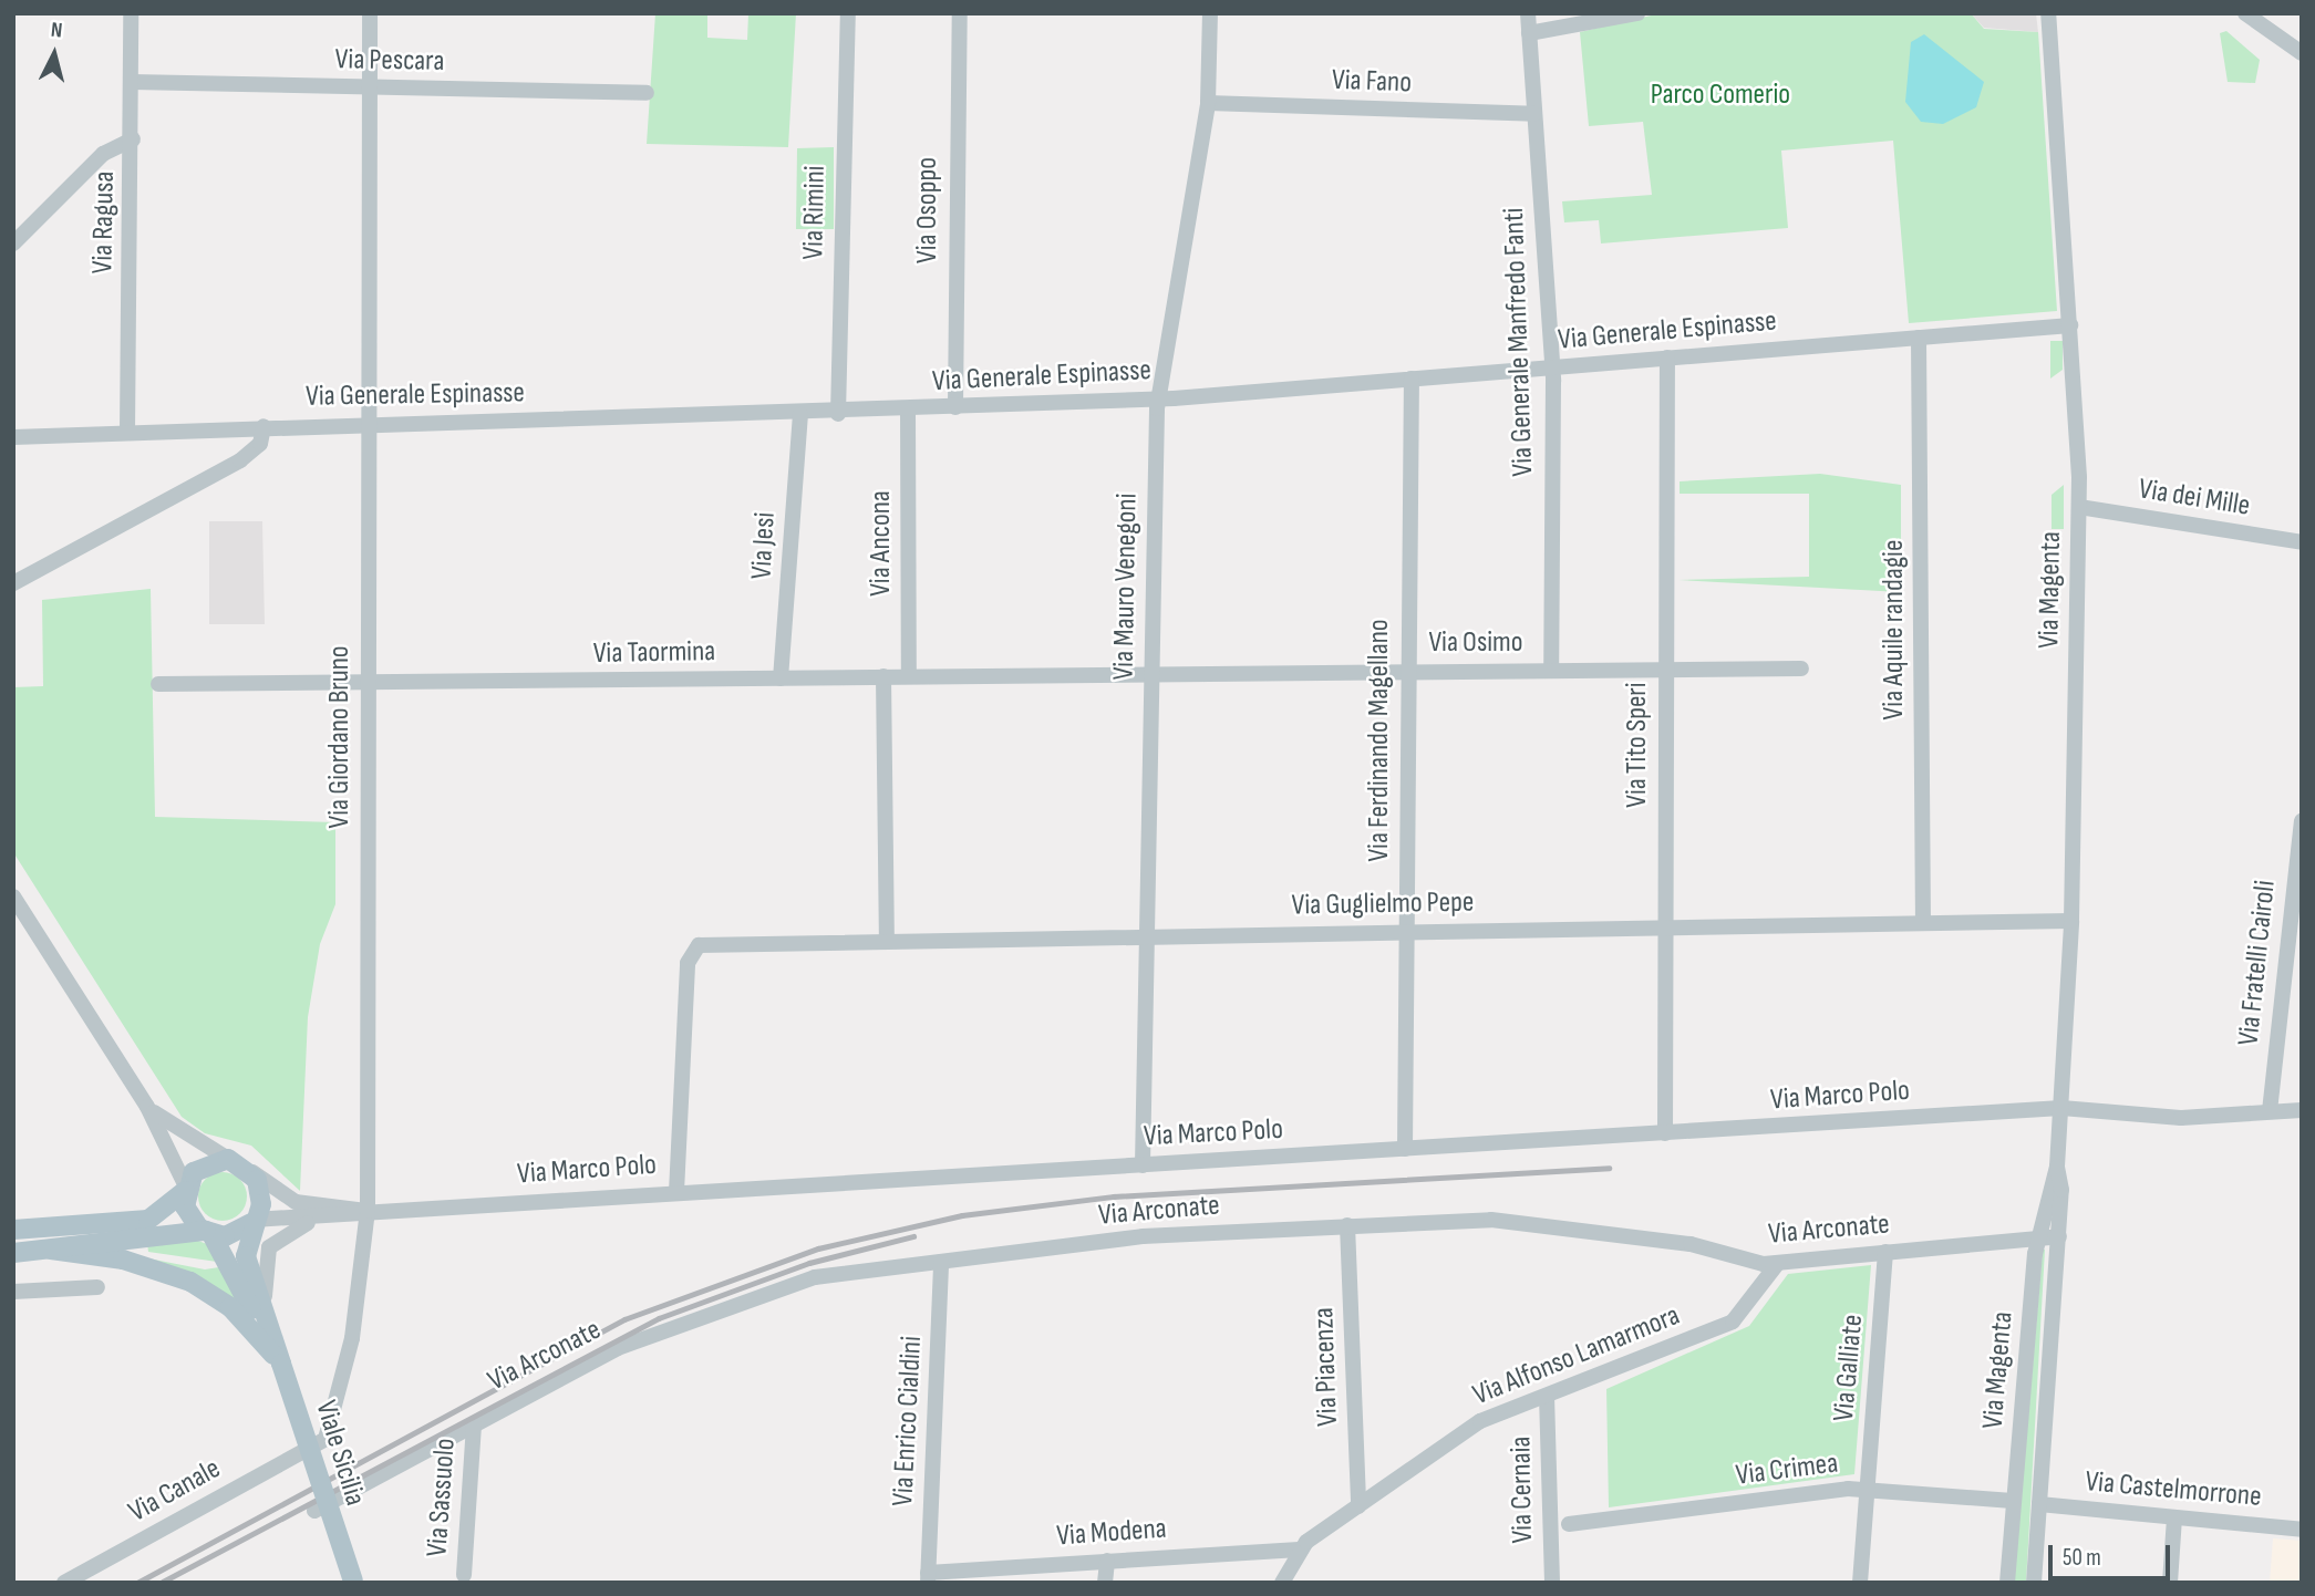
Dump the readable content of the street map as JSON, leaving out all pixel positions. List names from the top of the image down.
{
  "streets": {
    "main road": ["Viale Sicilia"],
    "street": [
      "Via Pescara",
      "Via Fano",
      "Via Osoppo",
      "Via Rimini",
      "Via Ragusa",
      "Via Generale Espinasse",
      "Via Generale Manfredo Fanti",
      "Via dei Mille",
      "Via Ancona",
      "Via Jesi",
      "Via Mauro Venegoni",
      "Via Magenta",
      "Via Aquile randagie",
      "Via Osimo",
      "Via Taormina",
      "Via Giordano Bruno",
      "Via Ferdinando Magellano",
      "Via Tito Speri",
      "Via Guglielmo Pepe",
      "Via Fratelli Cairoli",
      "Via Marco Polo",
      "Via Arconate",
      "Via Alfonso Lamarmora",
      "Via Piacenza",
      "Via Galliate",
      "Via Enrico Cialdini",
      "Via Crimea",
      "Via Cernaia",
      "Via Castelmorrone",
      "Via Canale",
      "Via Sassuolo",
      "Via Modena"
    ]
  },
  "crossings": [
    ["Via Pescara", "Via Ragusa"],
    ["Via Pescara", "Via Giordano Bruno"],
    ["Via Fano", "Via Generale Manfredo Fanti"],
    ["Via Fano", "Via Mauro Venegoni"],
    ["Via Osoppo", "Via Generale Espinasse"],
    ["Via Rimini", "Via Generale Espinasse"],
    ["Via Ragusa", "Via Generale Espinasse"],
    ["Via Generale Espinasse", "Via Generale Manfredo Fanti"],
    ["Via Generale Espinasse", "Via Ancona"],
    ["Via Generale Espinasse", "Via Jesi"],
    ["Via Generale Espinasse", "Via Mauro Venegoni"],
    ["Via Generale Espinasse", "Via Magenta"],
    ["Via Generale Espinasse", "Via Aquile randagie"],
    ["Via Generale Espinasse", "Via Giordano Bruno"],
    ["Via Generale Espinasse", "Via Ferdinando Magellano"],
    ["Via Generale Espinasse", "Via Tito Speri"],
    ["Via Generale Manfredo Fanti", "Via Osimo"],
    ["Via dei Mille", "Via Magenta"],
    ["Via Ancona", "Via Taormina"],
    ["Via Jesi", "Via Taormina"],
    ["Via Mauro Venegoni", "Via Osimo"],
    ["Via Mauro Venegoni", "Via Taormina"],
    ["Via Mauro Venegoni", "Via Guglielmo Pepe"],
    ["Via Mauro Venegoni", "Via Marco Polo"],
    ["Via Magenta", "Via Guglielmo Pepe"],
    ["Via Magenta", "Via Marco Polo"],
    ["Via Magenta", "Via Arconate"],
    ["Via Magenta", "Via Crimea"],
    ["Via Magenta", "Via Castelmorrone"],
    ["Via Aquile randagie", "Via Guglielmo Pepe"],
    ["Via Osimo", "Via Taormina"],
    ["Via Osimo", "Via Ferdinando Magellano"],
    ["Via Osimo", "Via Tito Speri"],
    ["Via Taormina", "Via Giordano Bruno"],
    ["Via Giordano Bruno", "Via Marco Polo"],
    ["Via Giordano Bruno", "Via Canale"],
    ["Via Ferdinando Magellano", "Via Guglielmo Pepe"],
    ["Via Ferdinando Magellano", "Via Marco Polo"],
    ["Via Tito Speri", "Via Guglielmo Pepe"],
    ["Via Tito Speri", "Via Marco Polo"],
    ["Via Guglielmo Pepe", "Via Marco Polo"],
    ["Via Fratelli Cairoli", "Via Marco Polo"],
    ["Via Arconate", "Via Alfonso Lamarmora"],
    ["Via Arconate", "Via Piacenza"],
    ["Via Arconate", "Via Galliate"],
    ["Via Arconate", "Via Enrico Cialdini"],
    ["Via Arconate", "Via Sassuolo"],
    ["Via Alfonso Lamarmora", "Via Piacenza"],
    ["Via Alfonso Lamarmora", "Via Cernaia"],
    ["Via Alfonso Lamarmora", "Via Modena"],
    ["Via Galliate", "Via Crimea"],
    ["Via Enrico Cialdini", "Via Modena"]
  ],
  "parks": ["Parco Comerio"],
  "scale_bar": "50 m",
  "north": "top"
}
